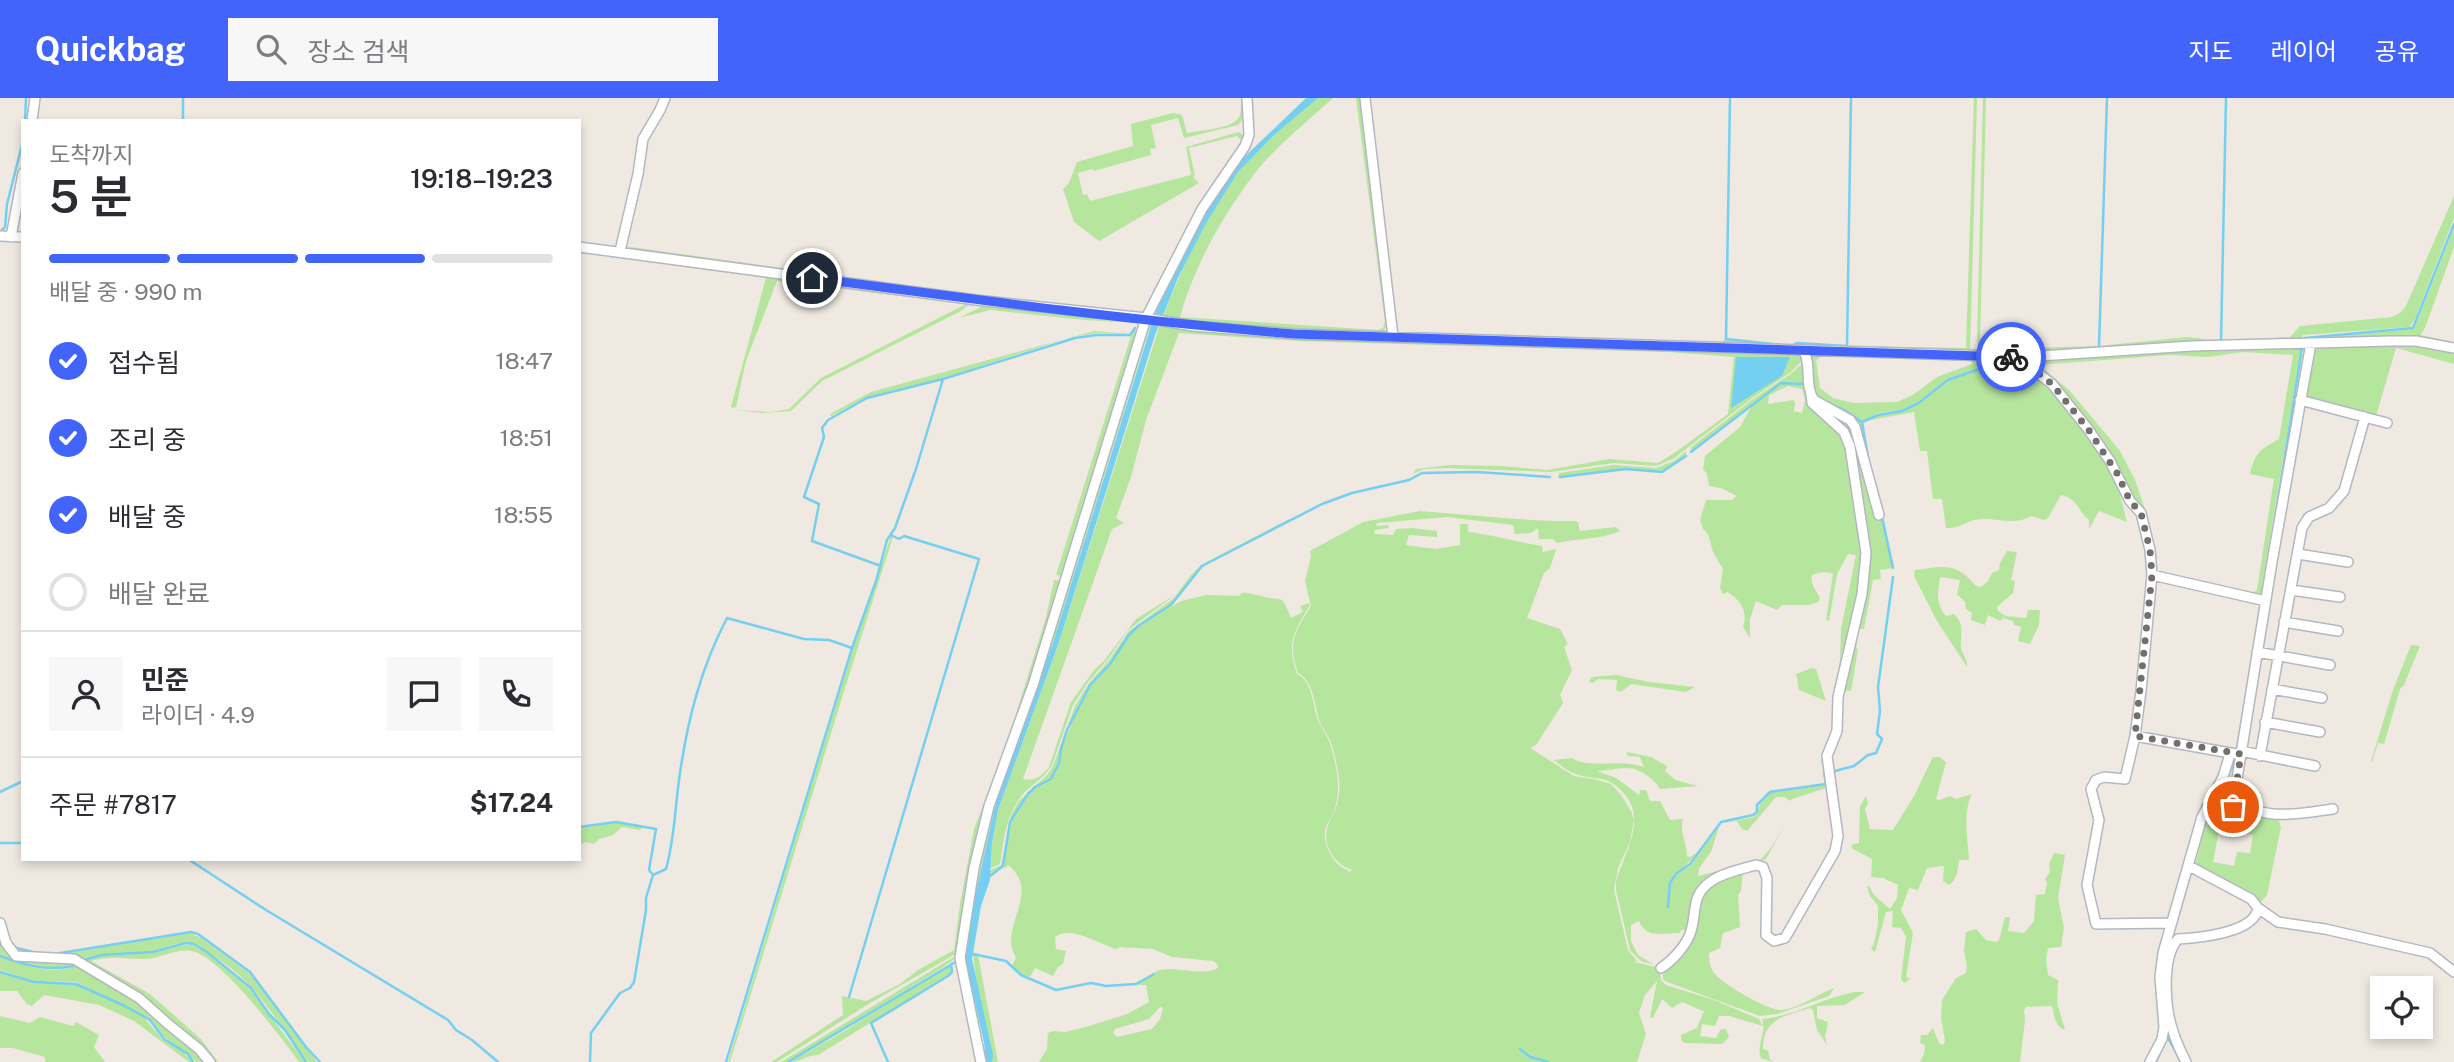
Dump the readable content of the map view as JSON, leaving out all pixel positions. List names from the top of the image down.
{
  "page": {
    "header": "Quickbag",
    "search": "장소 검색",
    "nav": ["지도", "레이어", "공유"],
    "heading": ["5 분", "도착까지", "19:18–19:23"],
    "panel": [
      "민준",
      "라이더 · 4.9",
      "주문 #7817",
      "$17.24"
    ],
    "bar": "배달 중 · 990 m",
    "list": [
      ["접수됨", "18:47"],
      ["조리 중", "18:51"],
      ["배달 중", "18:55"],
      "배달 완료"
    ]
  }
}
